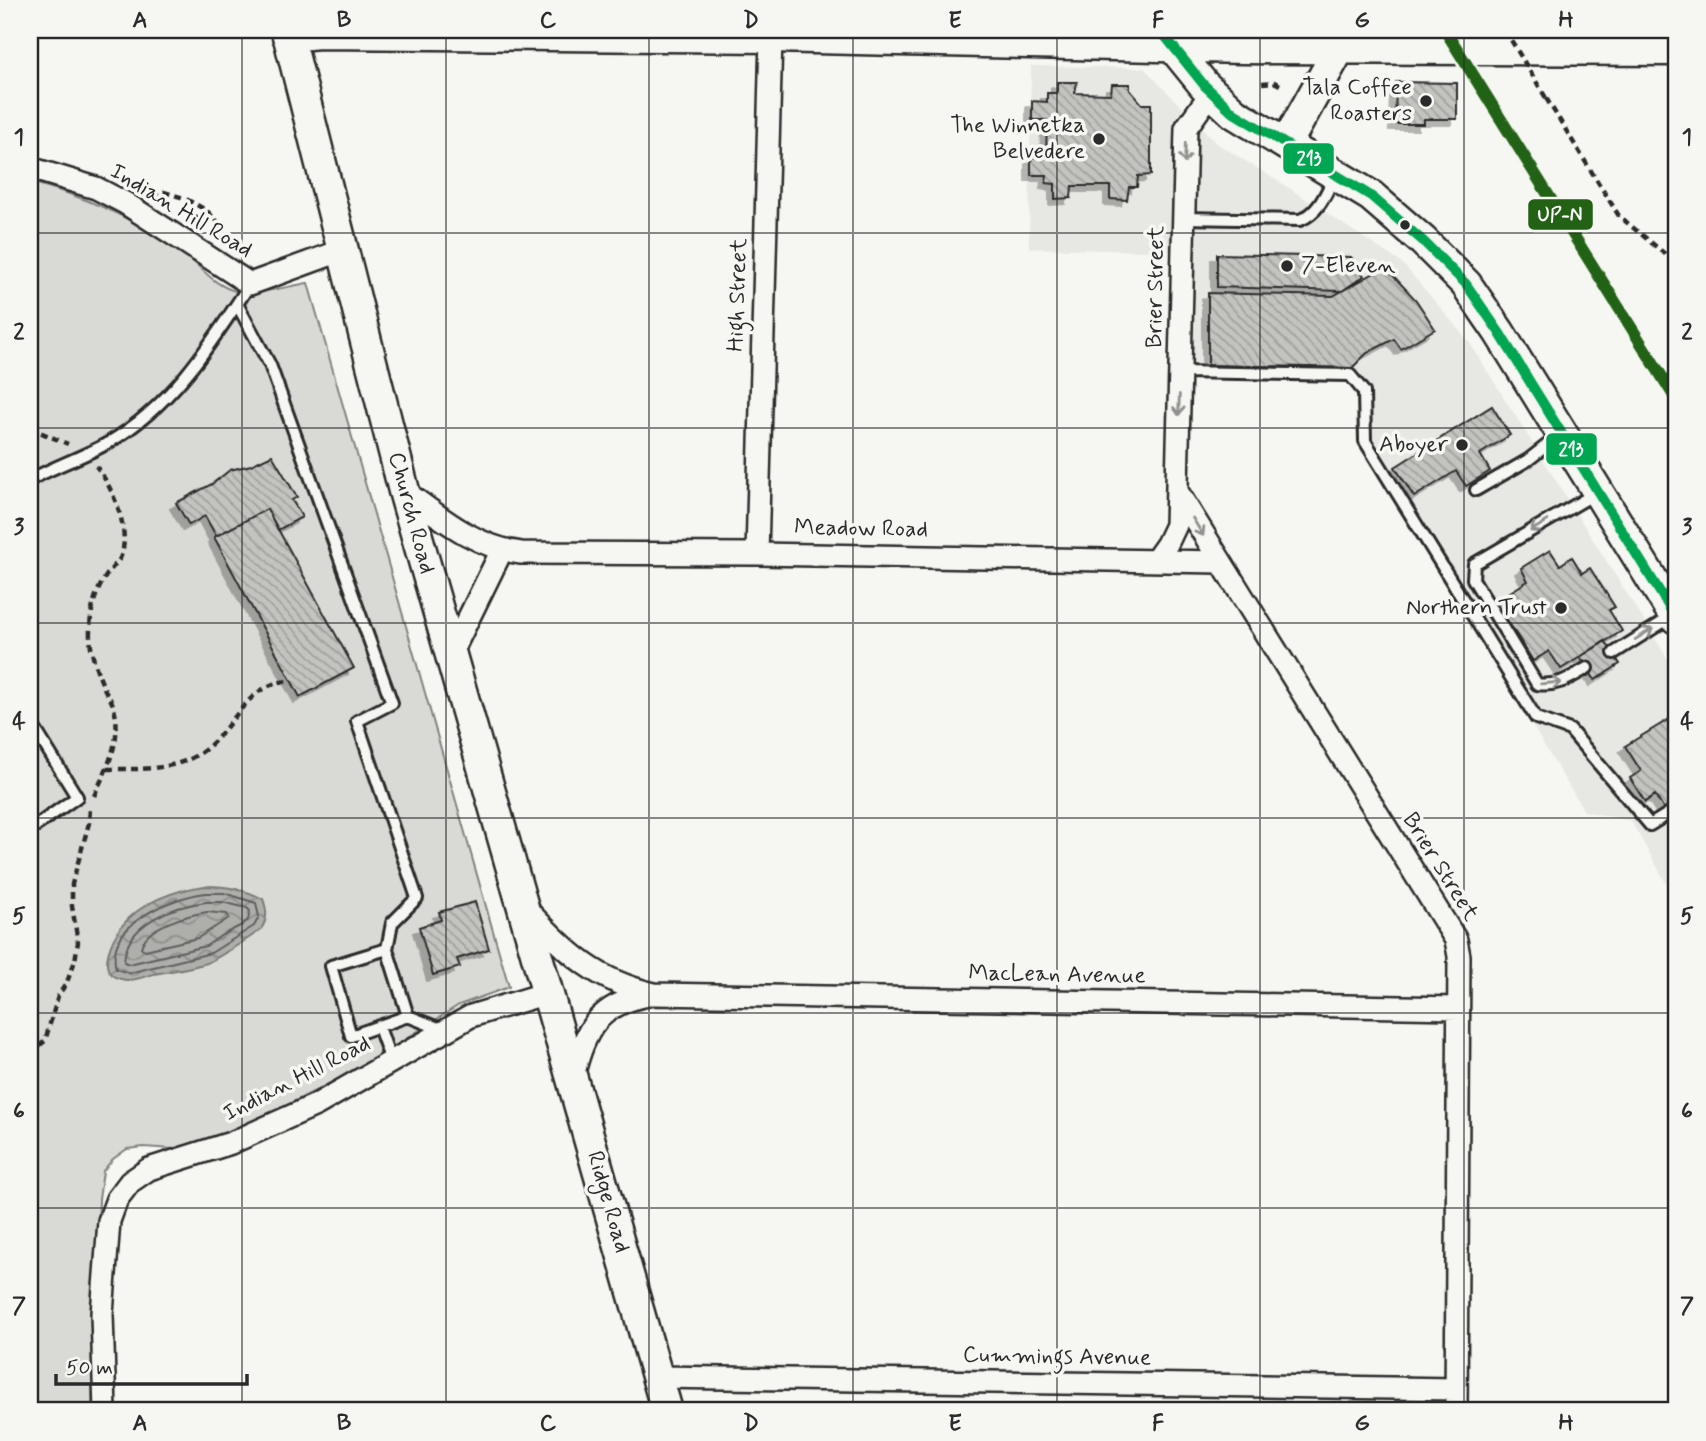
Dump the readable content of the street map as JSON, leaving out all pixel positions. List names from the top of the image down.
{
  "streets": {
    "street": [
      "Indian Hill Road",
      "Brier Street",
      "High Street",
      "Church Road",
      "Meadow Road",
      "MacLean Avenue",
      "Ridge Road",
      "Cummings Avenue"
    ]
  },
  "crossings": [
    ["Indian Hill Road", "Church Road"],
    ["Indian Hill Road", "Ridge Road"],
    ["Brier Street", "Meadow Road"],
    ["Brier Street", "MacLean Avenue"],
    ["Brier Street", "Cummings Avenue"],
    ["High Street", "Meadow Road"],
    ["Church Road", "Meadow Road"],
    ["Church Road", "MacLean Avenue"],
    ["Church Road", "Ridge Road"],
    ["MacLean Avenue", "Ridge Road"],
    ["Ridge Road", "Cummings Avenue"]
  ],
  "places": [
    "Tala Coffee Roasters",
    "The Winnetka Belvedere",
    "7-Eleven",
    "Aboyer",
    "Northern Trust"
  ],
  "lines": ["transit line UP-N", "transit line 213"],
  "scale_bar": "50 m",
  "grid": {
    "columns": [
      "A",
      "B",
      "C",
      "D",
      "E",
      "F",
      "G",
      "H"
    ],
    "rows": [
      "1",
      "2",
      "3",
      "4",
      "5",
      "6",
      "7"
    ]
  }
}
